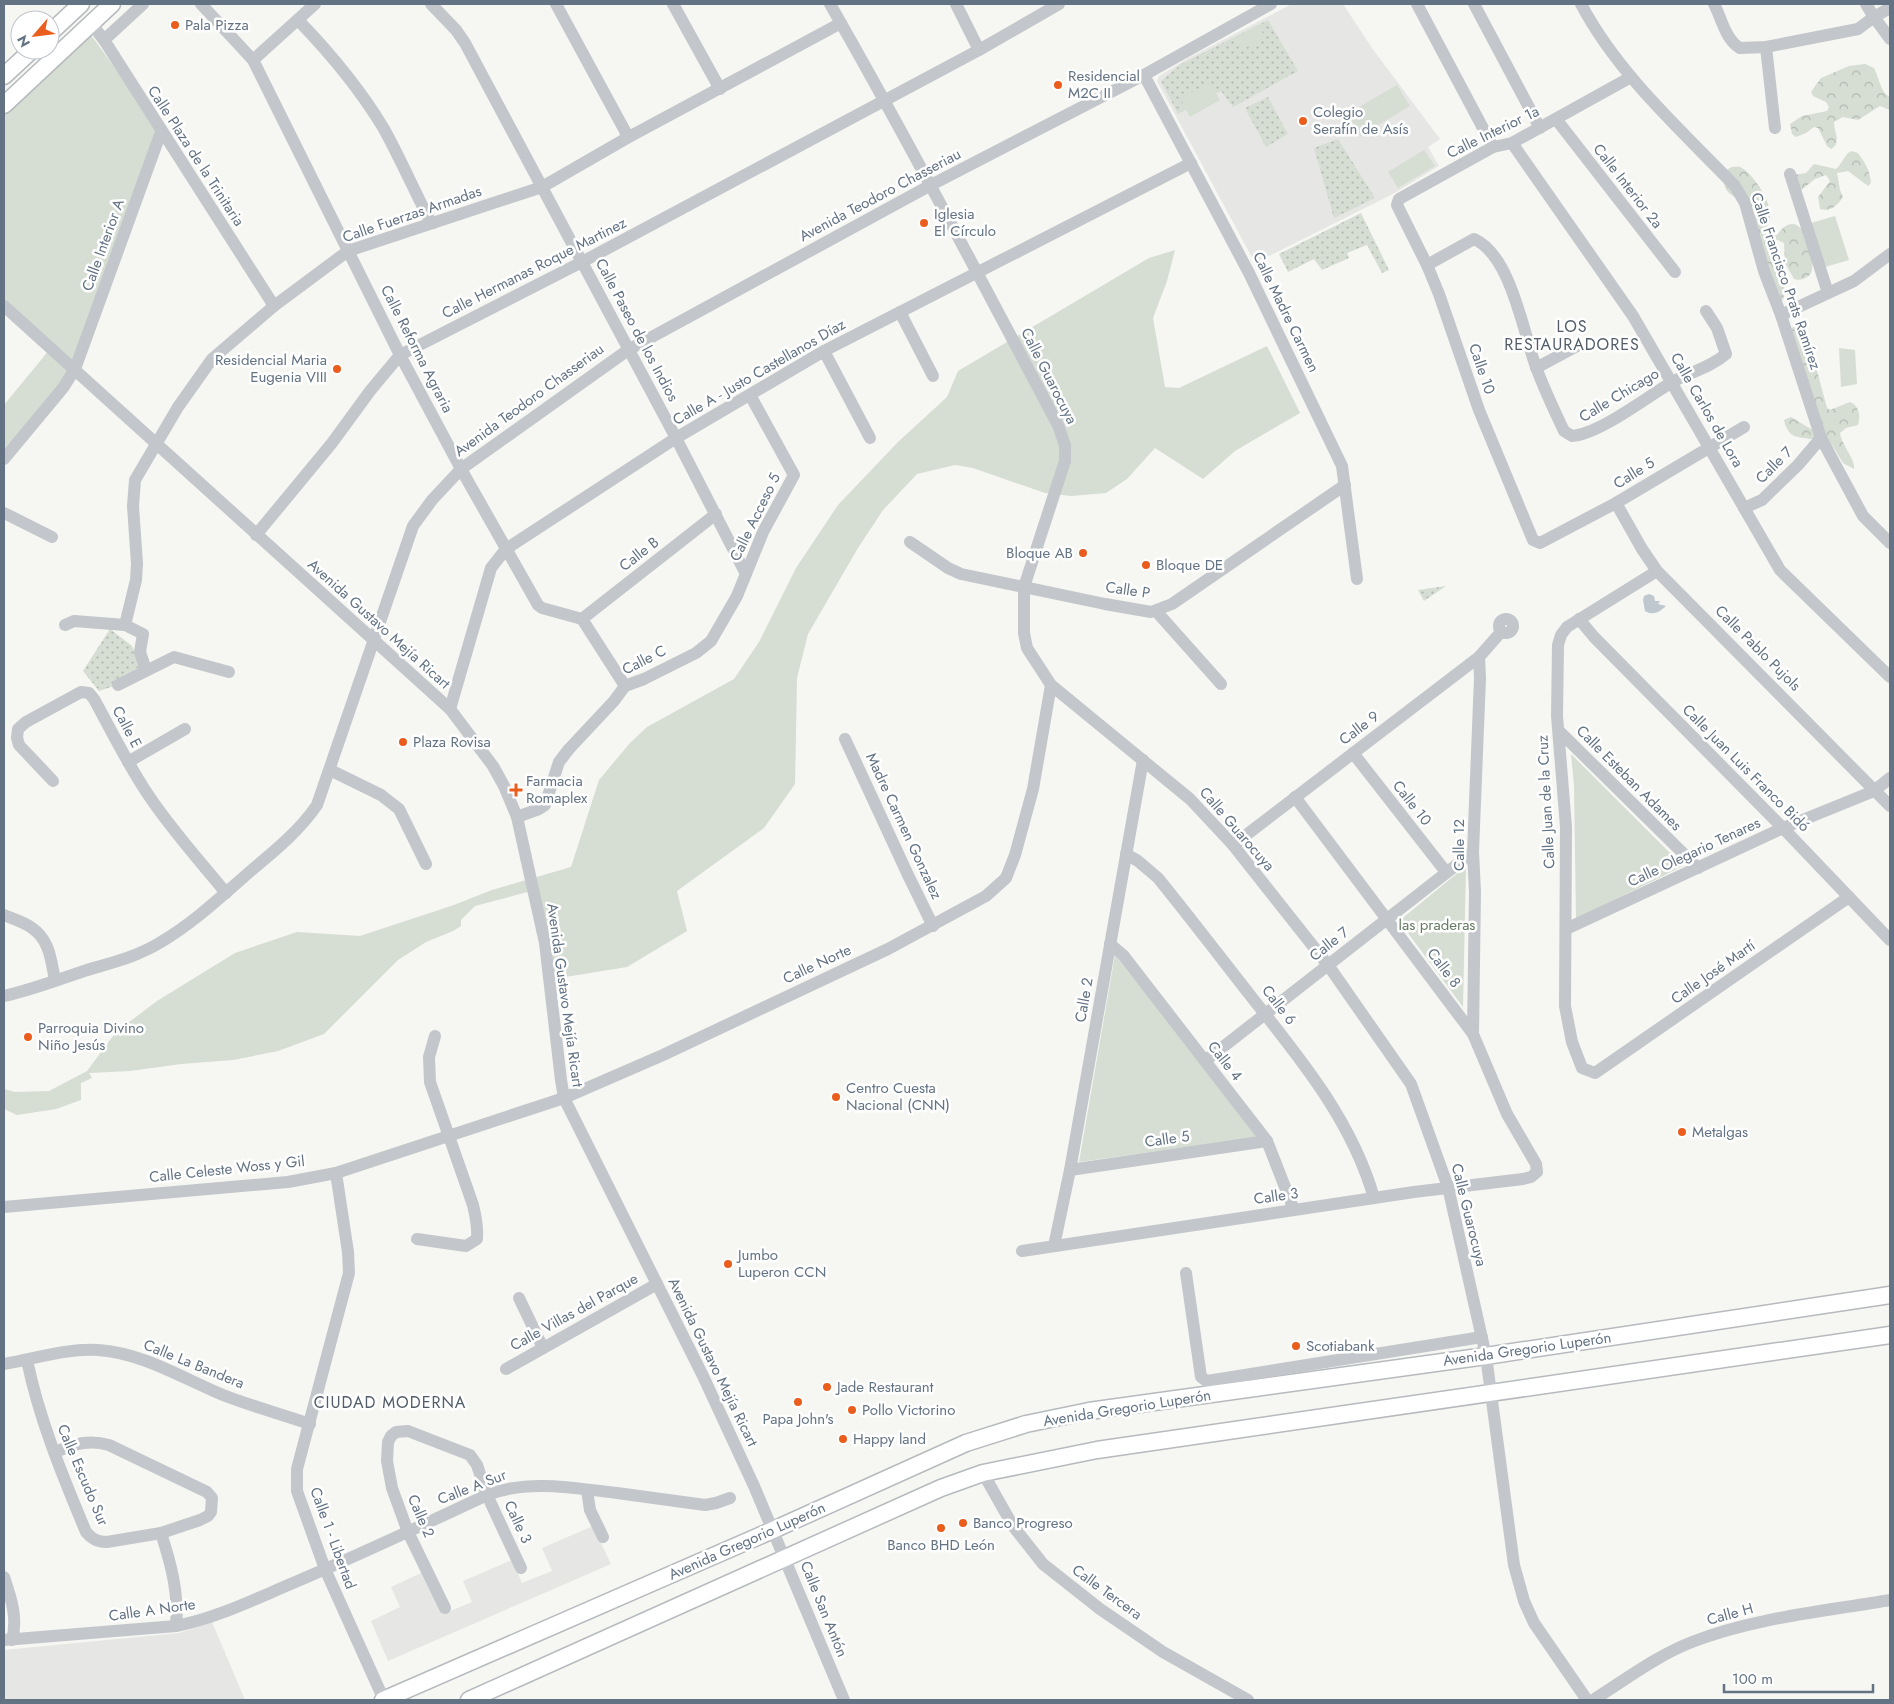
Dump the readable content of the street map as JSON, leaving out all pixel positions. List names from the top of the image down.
{
  "streets": {
    "main road": ["Avenida Gregorio Luperón"],
    "street": [
      "Calle Interior 1a",
      "Calle Plaza de la Trinitaria",
      "Calle Interior 2a",
      "Avenida Teodoro Chasseriau",
      "Calle Fuerzas Armadas",
      "Calle Interior A",
      "Calle Hermanas Roque Martinez",
      "Calle Francisco Prats Ramírez",
      "Calle Madre Carmen",
      "Calle Paseo de los Indios",
      "Calle Reforma Agraria",
      "Calle 10",
      "Calle A - Justo Castellanos Díaz",
      "Calle Guarocuya",
      "Calle Chicago",
      "Calle Carlos de Lora",
      "Calle 7",
      "Calle 5",
      "Calle Acceso 5",
      "Calle B",
      "Calle P",
      "Avenida Gustavo Mejía Ricart",
      "Calle Pablo Pujols",
      "Calle C",
      "Calle E",
      "Calle 9",
      "Calle Juan Luis Franco Bidó",
      "Calle Esteban Adames",
      "Calle Juan de la Cruz",
      "Madre Carmen Gonzalez",
      "Calle 12",
      "Calle Olegario Tenares",
      "Calle Norte",
      "Calle 8",
      "Calle José Martí",
      "Calle 2",
      "Calle 6",
      "Calle 4",
      "Calle Celeste Woss y Gil",
      "Calle 3",
      "Calle Villas del Parque",
      "Calle La Bandera",
      "Calle Escudo Sur",
      "Calle A Sur",
      "Calle 1 - Libertad",
      "Calle Tercera",
      "Calle San Antón",
      "Calle A Norte",
      "Calle H"
    ]
  },
  "crossings": [
    ["Calle Interior 1a", "Calle Interior 2a"],
    ["Calle Interior 1a", "Calle Francisco Prats Ramírez"],
    ["Calle Interior 1a", "Calle 10"],
    ["Calle Interior 1a", "Calle Carlos de Lora"],
    ["Calle Plaza de la Trinitaria", "Calle Fuerzas Armadas"],
    ["Calle Plaza de la Trinitaria", "Calle Interior A"],
    ["Avenida Teodoro Chasseriau", "Calle Madre Carmen"],
    ["Avenida Teodoro Chasseriau", "Calle Paseo de los Indios"],
    ["Avenida Teodoro Chasseriau", "Calle Reforma Agraria"],
    ["Avenida Teodoro Chasseriau", "Calle Guarocuya"],
    ["Avenida Teodoro Chasseriau", "Avenida Gustavo Mejía Ricart"],
    ["Avenida Teodoro Chasseriau", "Calle E"],
    ["Calle Fuerzas Armadas", "Calle Paseo de los Indios"],
    ["Calle Fuerzas Armadas", "Calle Reforma Agraria"],
    ["Calle Fuerzas Armadas", "Calle Guarocuya"],
    ["Calle Fuerzas Armadas", "Avenida Gustavo Mejía Ricart"],
    ["Calle Interior A", "Avenida Gustavo Mejía Ricart"],
    ["Calle Hermanas Roque Martinez", "Calle Paseo de los Indios"],
    ["Calle Hermanas Roque Martinez", "Calle Reforma Agraria"],
    ["Calle Hermanas Roque Martinez", "Calle Guarocuya"],
    ["Calle Hermanas Roque Martinez", "Avenida Gustavo Mejía Ricart"],
    ["Calle Francisco Prats Ramírez", "Calle 7"],
    ["Calle Madre Carmen", "Calle A - Justo Castellanos Díaz"],
    ["Calle Madre Carmen", "Calle P"],
    ["Calle Paseo de los Indios", "Calle A - Justo Castellanos Díaz"],
    ["Calle Paseo de los Indios", "Calle Acceso 5"],
    ["Calle Paseo de los Indios", "Calle B"],
    ["Calle Paseo de los Indios", "Calle C"],
    ["Calle Reforma Agraria", "Calle A - Justo Castellanos Díaz"],
    ["Calle Reforma Agraria", "Calle B"],
    ["Calle 10", "Calle Chicago"],
    ["Calle 10", "Calle 7"],
    ["Calle 10", "Calle 5"],
    ["Calle 10", "Calle 9"],
    ["Calle A - Justo Castellanos Díaz", "Calle Guarocuya"],
    ["Calle A - Justo Castellanos Díaz", "Calle Acceso 5"],
    ["Calle A - Justo Castellanos Díaz", "Avenida Gustavo Mejía Ricart"],
    ["Calle Guarocuya", "Calle 7"],
    ["Calle Guarocuya", "Calle P"],
    ["Calle Guarocuya", "Calle 9"],
    ["Calle Guarocuya", "Calle Norte"],
    ["Calle Guarocuya", "Calle 2"],
    ["Calle Guarocuya", "Calle 3"],
    ["Calle Guarocuya", "Avenida Gregorio Luperón"],
    ["Calle Chicago", "Calle Carlos de Lora"],
    ["Calle Carlos de Lora", "Calle 7"],
    ["Calle Carlos de Lora", "Calle 5"],
    ["Calle 7", "Calle 12"],
    ["Calle 7", "Calle 8"],
    ["Calle 7", "Calle 6"],
    ["Calle 7", "Calle 4"],
    ["Calle 5", "Calle Pablo Pujols"],
    ["Calle 5", "Calle 2"],
    ["Calle 5", "Calle 4"],
    ["Calle Acceso 5", "Calle C"],
    ["Avenida Gustavo Mejía Ricart", "Calle C"],
    ["Avenida Gustavo Mejía Ricart", "Calle Norte"],
    ["Avenida Gustavo Mejía Ricart", "Calle Villas del Parque"],
    ["Avenida Gustavo Mejía Ricart", "Avenida Gregorio Luperón"],
    ["Avenida Gustavo Mejía Ricart", "Calle San Antón"],
    ["Calle Pablo Pujols", "Calle Juan de la Cruz"],
    ["Calle Pablo Pujols", "Calle Olegario Tenares"],
    ["Calle 9", "Calle 12"],
    ["Calle 9", "Calle 8"],
    ["Calle Juan Luis Franco Bidó", "Calle Juan de la Cruz"],
    ["Calle Juan Luis Franco Bidó", "Calle Olegario Tenares"],
    ["Calle Juan Luis Franco Bidó", "Calle José Martí"],
    ["Calle Esteban Adames", "Calle Juan de la Cruz"],
    ["Calle Esteban Adames", "Calle Olegario Tenares"],
    ["Calle Juan de la Cruz", "Calle Olegario Tenares"],
    ["Calle Juan de la Cruz", "Calle José Martí"],
    ["Madre Carmen Gonzalez", "Calle Norte"],
    ["Calle 12", "Calle 8"],
    ["Calle Norte", "Calle Celeste Woss y Gil"],
    ["Calle 8", "Calle 3"],
    ["Calle 2", "Calle 6"],
    ["Calle 2", "Calle 4"],
    ["Calle 2", "Calle 3"],
    ["Calle 2", "Calle A Sur"],
    ["Calle 6", "Calle 3"],
    ["Calle 4", "Calle 3"],
    ["Calle Celeste Woss y Gil", "Calle 1 - Libertad"],
    ["Calle 3", "Calle A Sur"],
    ["Avenida Gregorio Luperón", "Calle 1 - Libertad"],
    ["Avenida Gregorio Luperón", "Calle Tercera"],
    ["Avenida Gregorio Luperón", "Calle San Antón"],
    ["Calle La Bandera", "Calle Escudo Sur"],
    ["Calle La Bandera", "Calle 1 - Libertad"],
    ["Calle A Sur", "Calle 1 - Libertad"],
    ["Calle A Sur", "Calle A Norte"],
    ["Calle 1 - Libertad", "Calle A Norte"]
  ],
  "districts": ["LOS RESTAURADORES", "CIUDAD MODERNA"],
  "parks": ["las praderas"],
  "places": {
    "other": [
      "Pala Pizza",
      "Residencial M2C II",
      "Colegio Serafín de Asís",
      "Iglesia El Círculo",
      "Residencial Maria Eugenia VIII",
      "Bloque AB",
      "Bloque DE",
      "Plaza Rovisa",
      "Parroquia Divino Niño Jesús",
      "Centro Cuesta Nacional (CNN)",
      "Metalgas",
      "Jumbo Luperon CCN",
      "Scotiabank",
      "Jade Restaurant",
      "Papa John's",
      "Pollo Victorino",
      "Happy land",
      "Banco Progreso",
      "Banco BHD León"
    ],
    "health": ["Farmacia Romaplex"]
  },
  "scale_bar": "100 m",
  "north": "bottom left"
}
